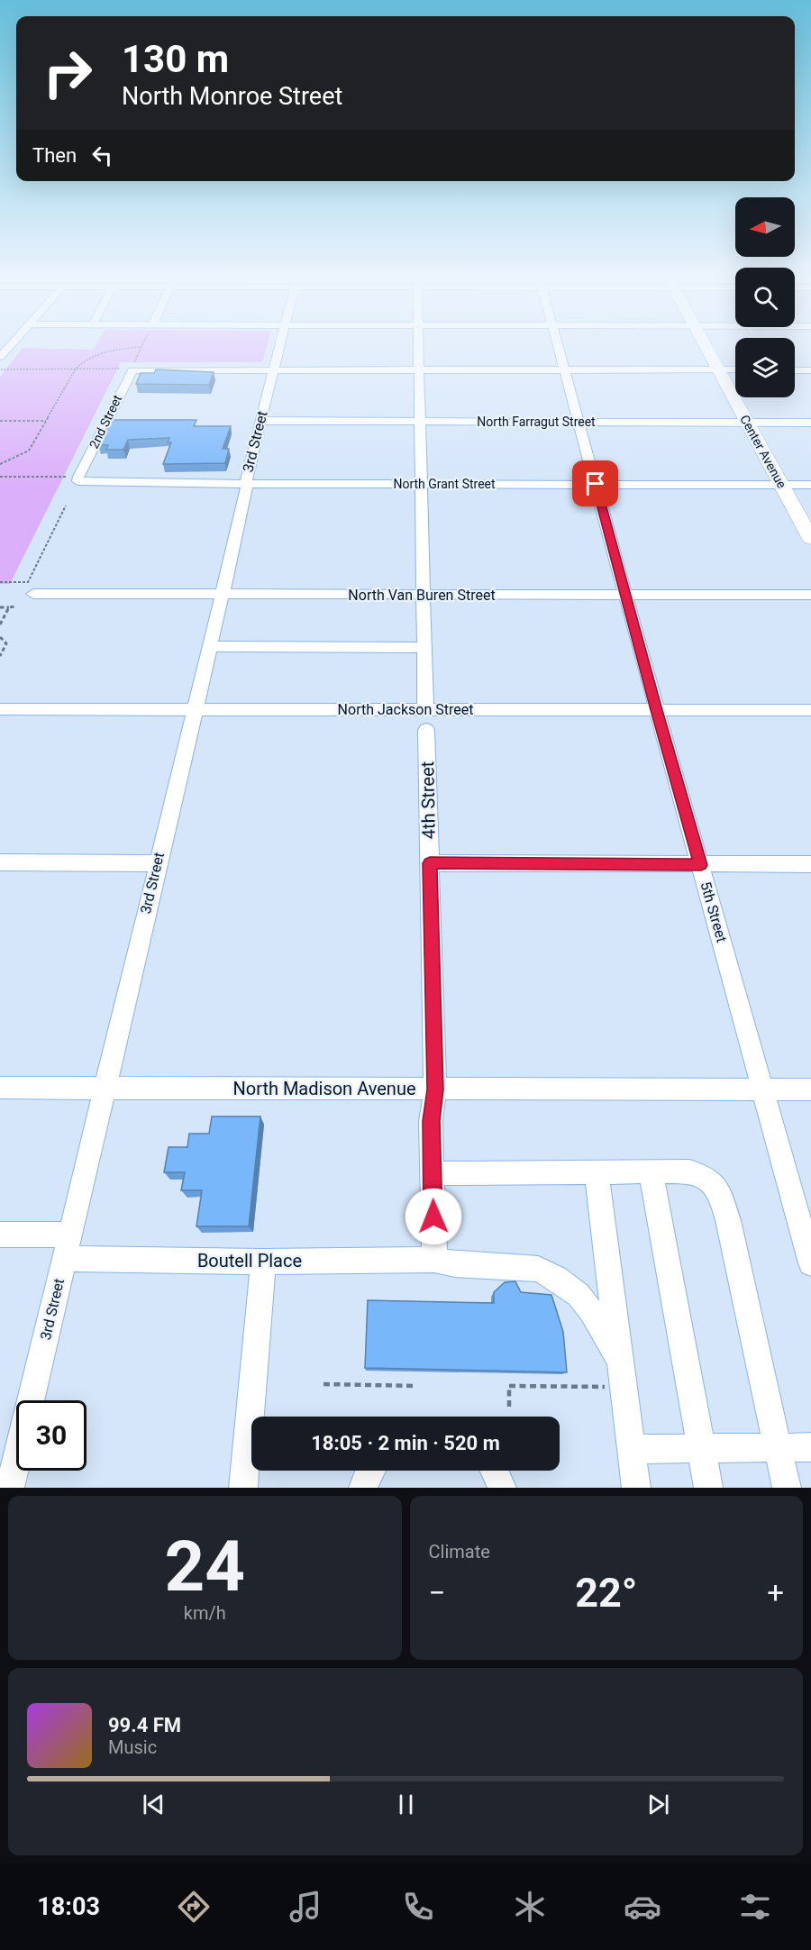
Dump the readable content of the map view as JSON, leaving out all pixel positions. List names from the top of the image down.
{
  "streets": {
    "highway": ["Center Avenue"],
    "street": [
      "2nd Street",
      "North Farragut Street",
      "3rd Street",
      "North Grant Street",
      "North Van Buren Street",
      "North Jackson Street",
      "4th Street",
      "5th Street",
      "North Madison Avenue",
      "Boutell Place"
    ]
  },
  "crossings": [
    ["2nd Street", "North Grant Street"],
    ["North Farragut Street", "3rd Street"],
    ["North Farragut Street", "Center Avenue"],
    ["North Farragut Street", "4th Street"],
    ["North Farragut Street", "5th Street"],
    ["3rd Street", "North Grant Street"],
    ["3rd Street", "North Van Buren Street"],
    ["3rd Street", "North Jackson Street"],
    ["3rd Street", "North Madison Avenue"],
    ["3rd Street", "Boutell Place"],
    ["Center Avenue", "North Grant Street"],
    ["North Grant Street", "4th Street"],
    ["North Grant Street", "5th Street"],
    ["North Van Buren Street", "4th Street"],
    ["North Van Buren Street", "5th Street"],
    ["North Jackson Street", "4th Street"],
    ["North Jackson Street", "5th Street"],
    ["4th Street", "North Madison Avenue"],
    ["4th Street", "Boutell Place"],
    ["5th Street", "North Madison Avenue"]
  ],
  "north": "left",
  "page": {
    "turn": ["130 m", "North Monroe Street"],
    "then": "Then",
    "limit": "30",
    "trip": "18:05 · 2 min · 520 m",
    "tile": [
      ["24", "km/h"],
      "Climate"
    ],
    "heat": ["−", "22°", "+"],
    "song": ["99.4 FM", "Music"],
    "tabs": "18:03"
  }
}
